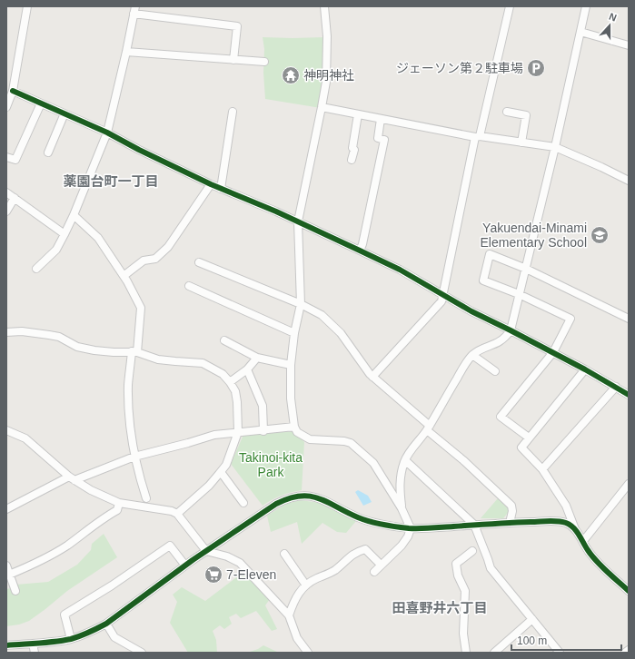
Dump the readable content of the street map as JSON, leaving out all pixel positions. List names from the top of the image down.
{
  "districts": ["薬園台町一丁目", "田喜野井六丁目"],
  "parks": ["Takinoi-kita Park"],
  "places": {
    "parking": ["ジェーソン第２駐車場"],
    "temple": ["神明神社"],
    "school or university": ["Yakuendai-Minami Elementary School"],
    "supermarket": ["7-Eleven"]
  },
  "scale_bar": "100 m",
  "north": "top"
}
